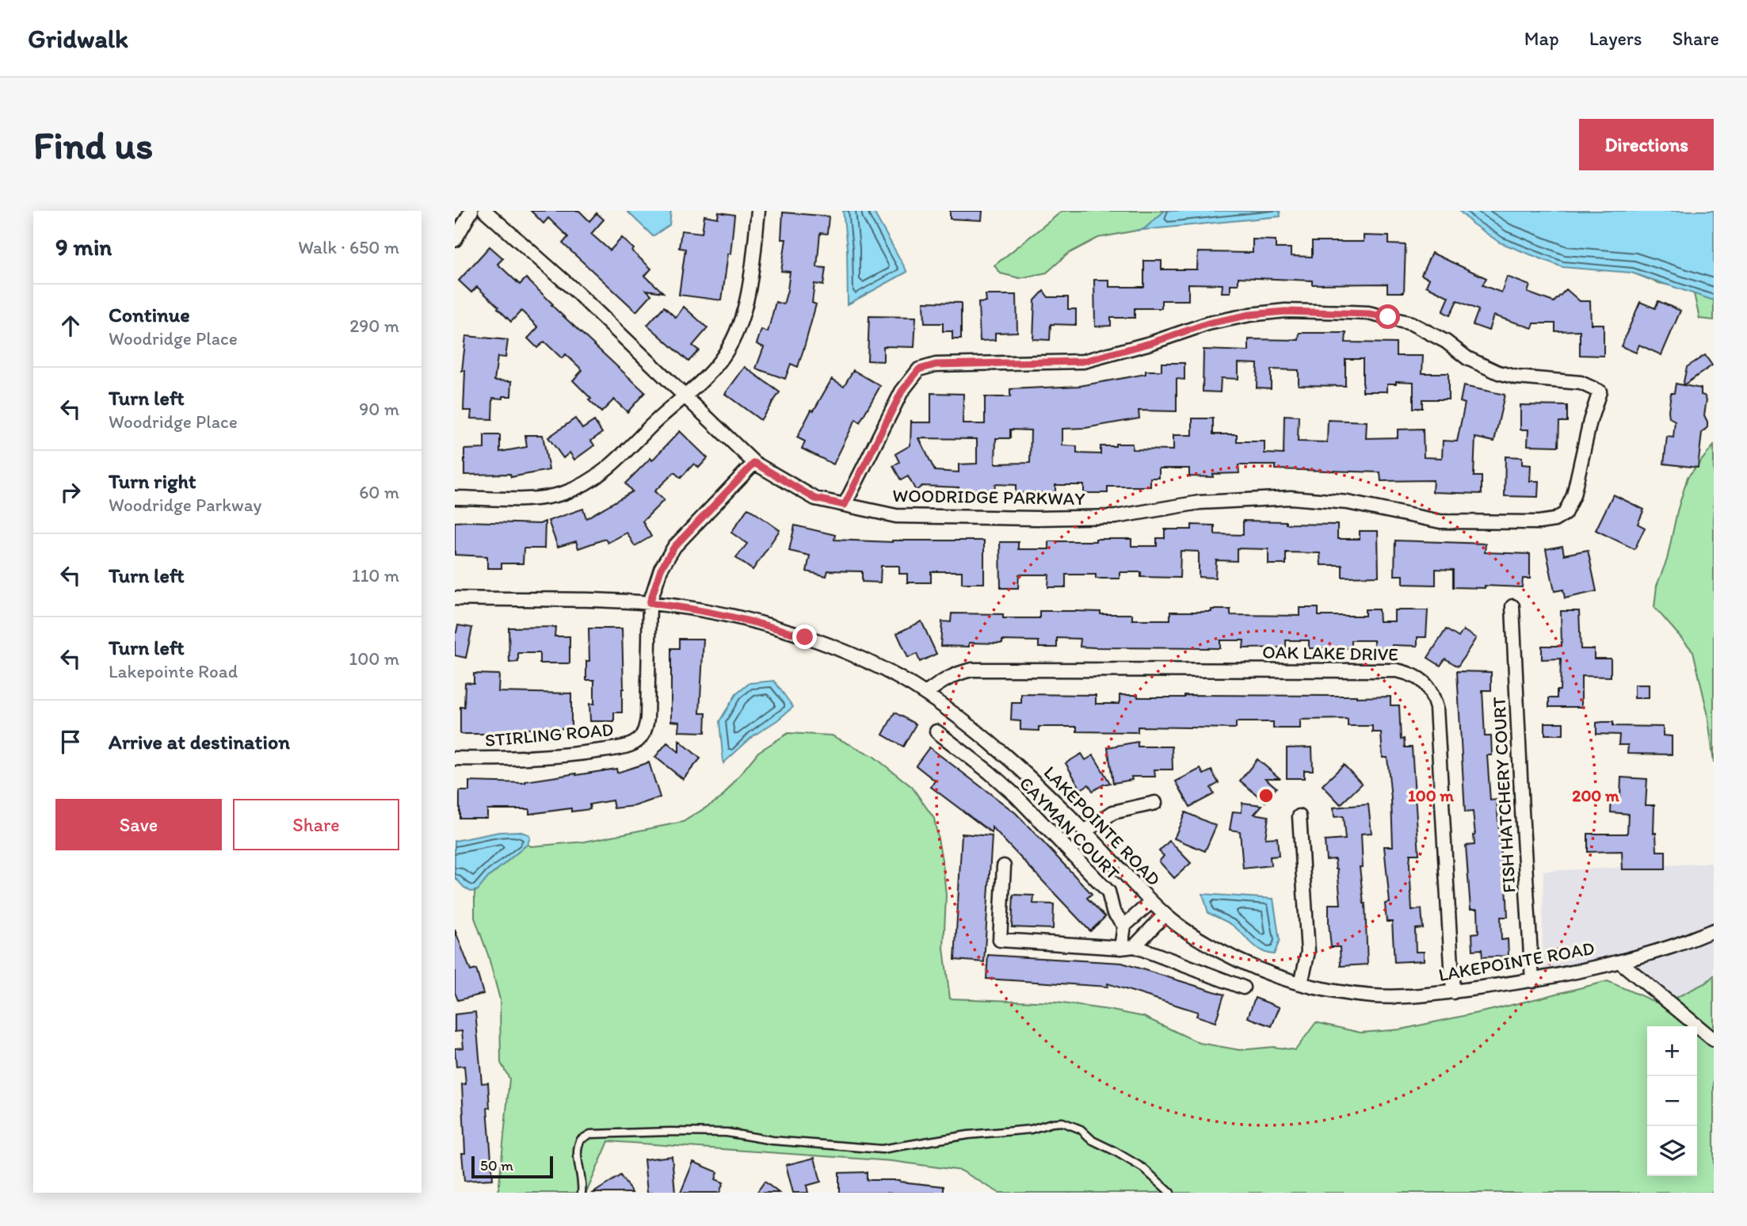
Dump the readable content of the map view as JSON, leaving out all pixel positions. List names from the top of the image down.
{
  "streets": {
    "street": [
      "WOODRIDGE PARKWAY",
      "OAK LAKE DRIVE",
      "STIRLING ROAD",
      "FISH HATCHERY COURT",
      "LAKEPOINTE ROAD",
      "CAYMAN COURT"
    ]
  },
  "crossings": [
    ["OAK LAKE DRIVE", "LAKEPOINTE ROAD"],
    ["STIRLING ROAD", "LAKEPOINTE ROAD"],
    ["FISH HATCHERY COURT", "LAKEPOINTE ROAD"]
  ],
  "scale_bar": "50 m",
  "page": {
    "header": "Gridwalk",
    "nav": ["Map", "Layers", "Share"],
    "buttons": [
      "Directions",
      ["Save", "Share"]
    ],
    "title": "Find us",
    "heading": ["9 min", "Walk · 650 m"],
    "list": [
      ["Continue", "Woodridge Place", "290 m"],
      ["Turn left", "Woodridge Place", "90 m"],
      ["Turn right", "Woodridge Parkway", "60 m"],
      ["Turn left", "110 m"],
      ["Turn left", "Lakepointe Road", "100 m"],
      "Arrive at destination"
    ],
    "map_buttons": ["+", "−"],
    "scale": "50 m"
  },
  "rings": ["100 m", "200 m"]
}
